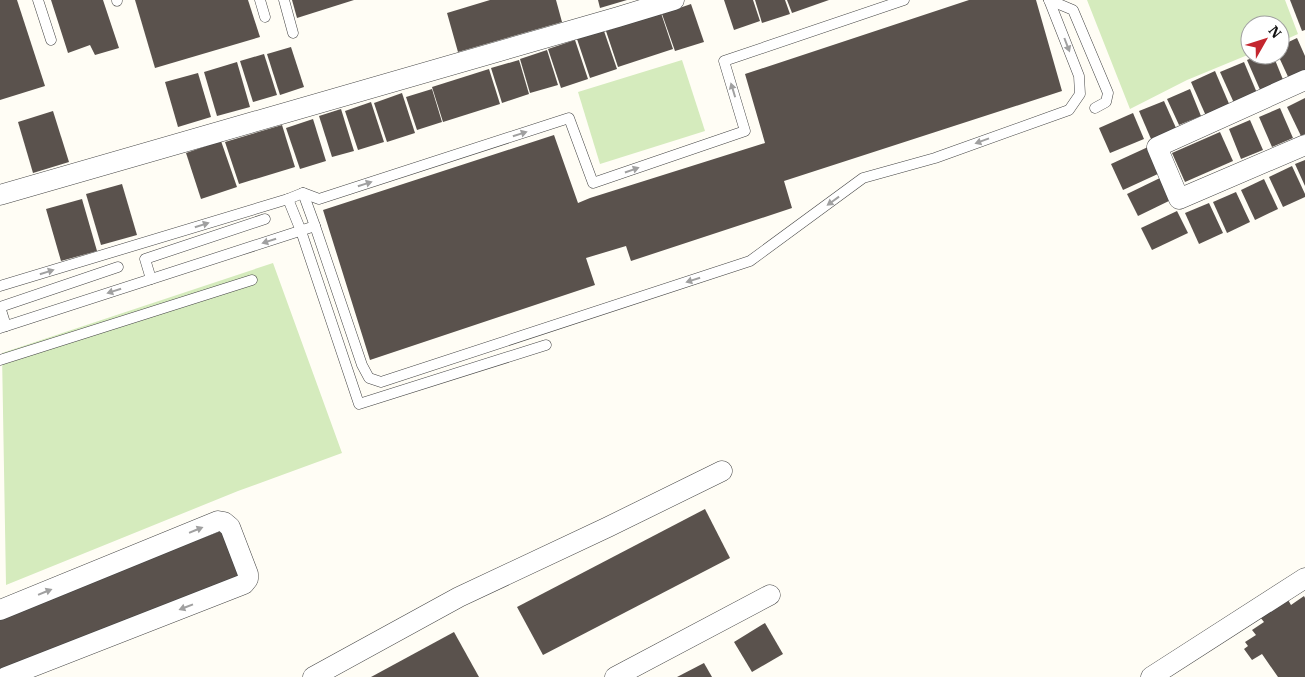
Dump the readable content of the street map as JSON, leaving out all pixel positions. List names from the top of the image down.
{
  "north": "top right"
}
